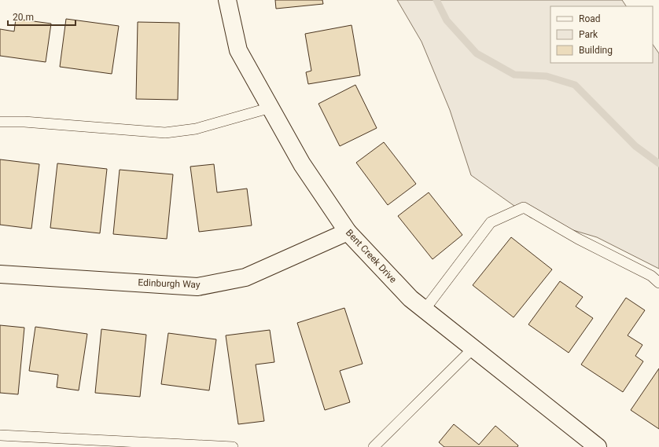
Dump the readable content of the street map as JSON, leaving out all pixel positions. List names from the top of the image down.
{
  "streets": {
    "street": ["Bent Creek Drive", "Edinburgh Way"]
  },
  "crossings": [
    ["Bent Creek Drive", "Edinburgh Way"]
  ],
  "legend": ["Road", "Park", "Building"],
  "scale_bar": "20 m"
}
